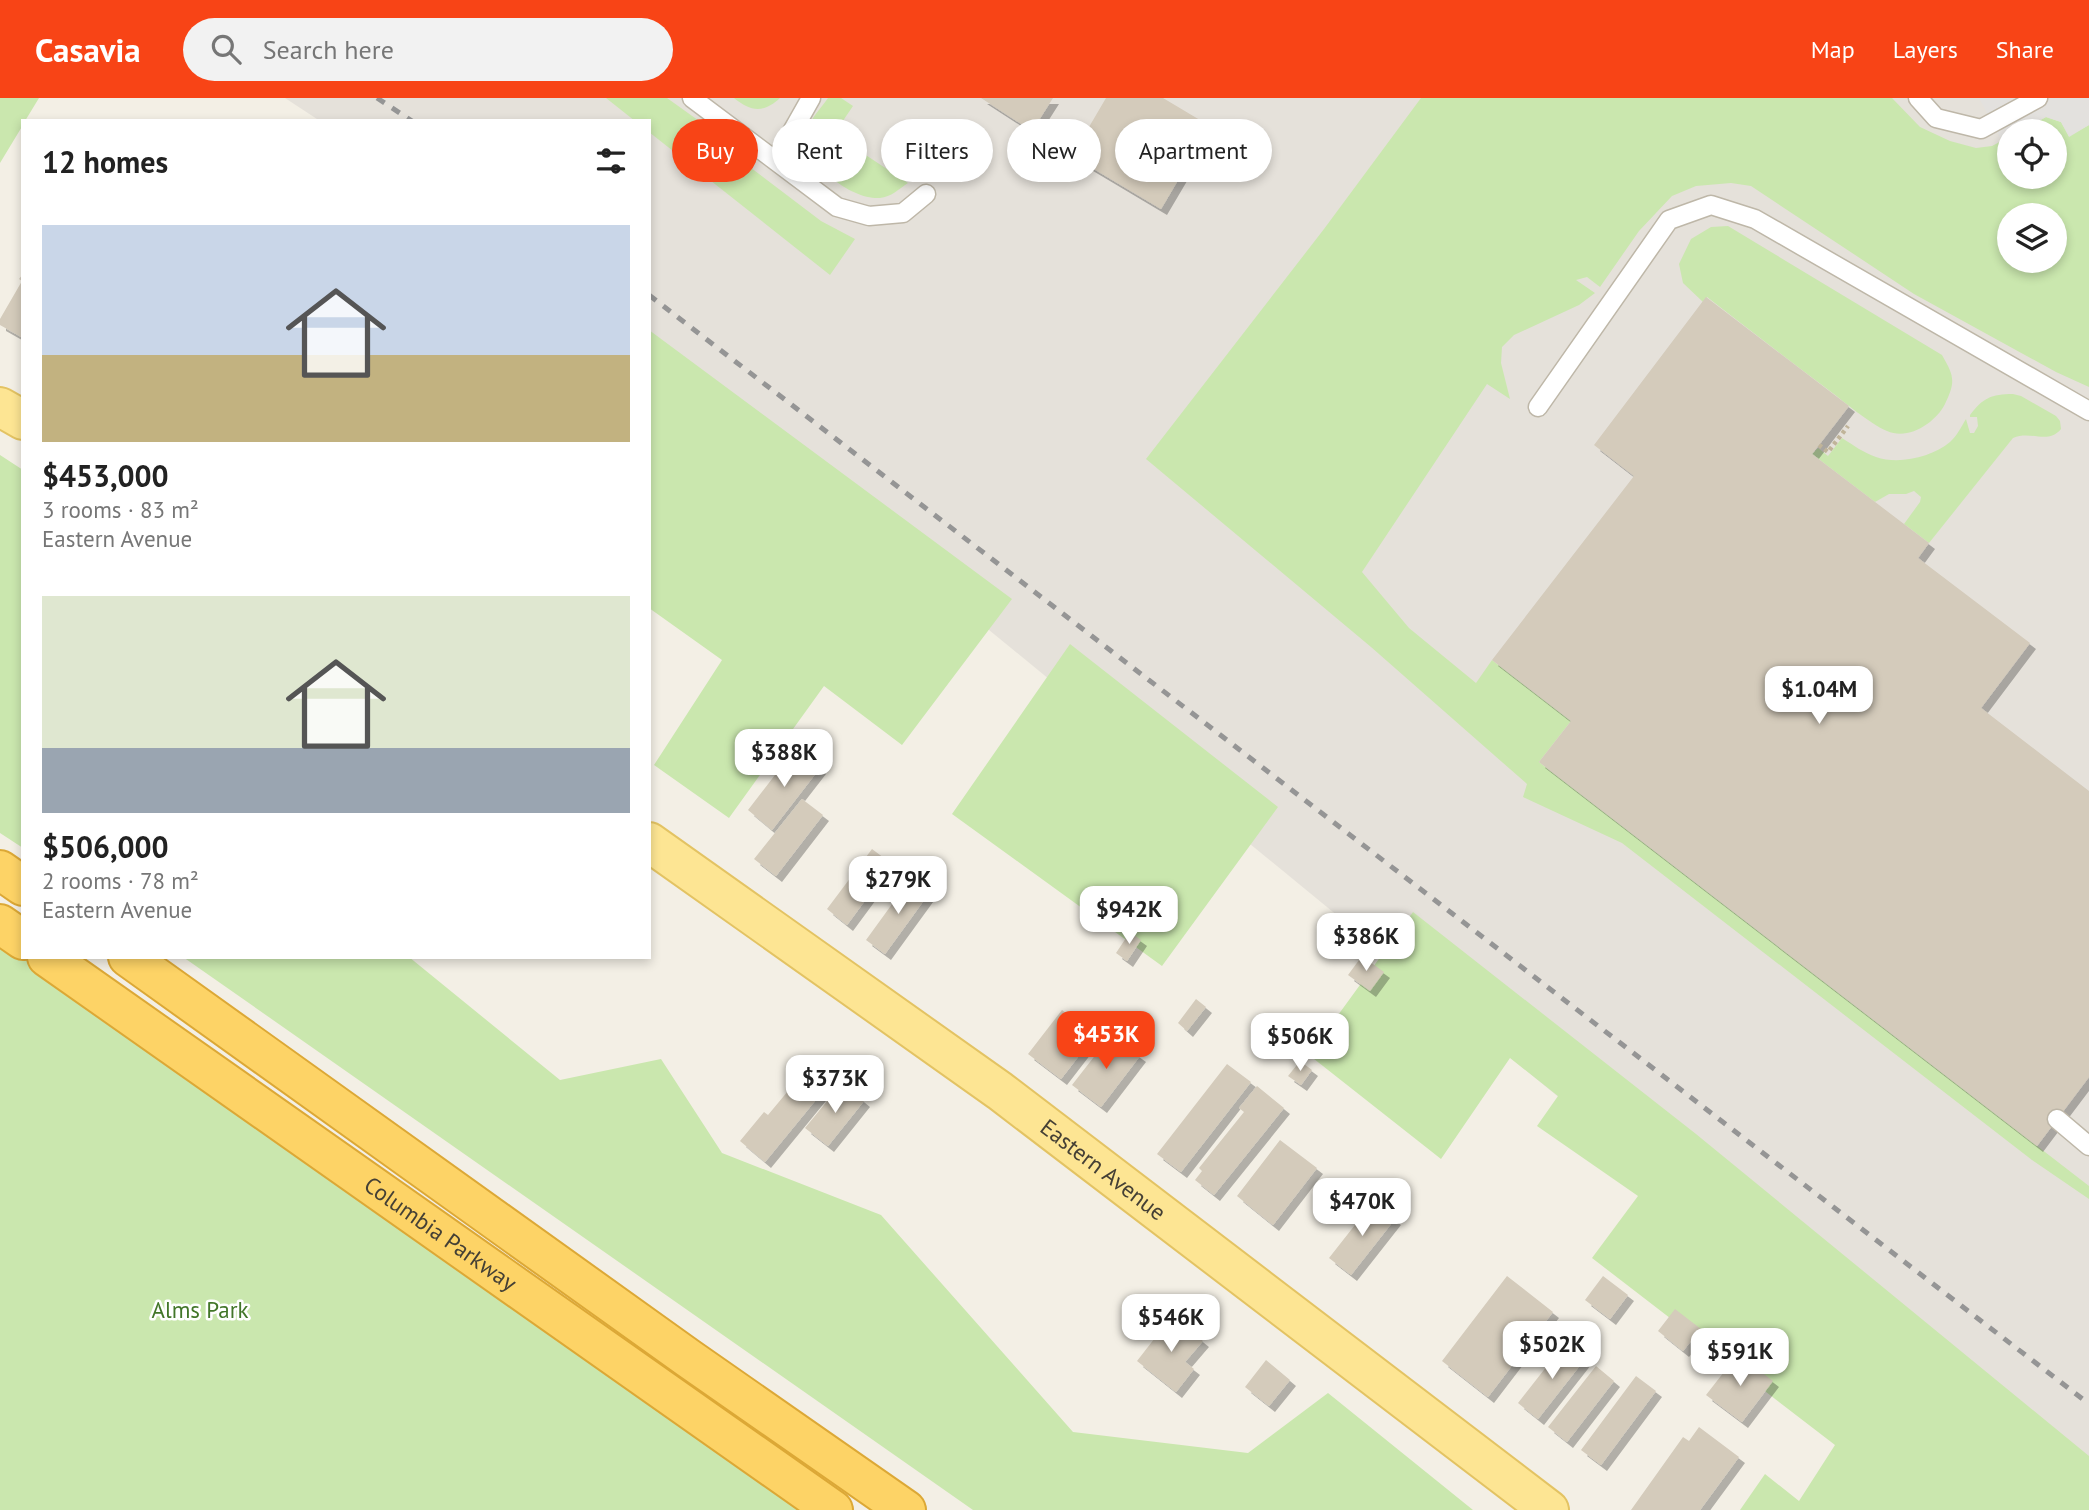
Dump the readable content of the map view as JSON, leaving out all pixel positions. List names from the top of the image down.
{
  "streets": {
    "highway": ["Columbia Parkway"],
    "main road": ["Eastern Avenue"]
  },
  "parks": ["Alms Park"],
  "page": {
    "header": "Casavia",
    "search": "Search here",
    "nav": ["Map", "Layers", "Share"],
    "chip": [
      "Buy",
      "Rent",
      "Filters",
      "New",
      "Apartment"
    ],
    "heading": "12 homes",
    "list": [
      {
        "name": "$453,000",
        "note": "3 rooms · 83 m² · Eastern Avenue"
      },
      {
        "name": "$506,000",
        "note": "2 rooms · 78 m² · Eastern Avenue"
      }
    ],
    "price": [
      "$1.04M",
      "$388K",
      "$279K",
      "$942K",
      "$386K",
      "$453K",
      "$506K",
      "$373K",
      "$470K",
      "$546K",
      "$502K",
      "$591K"
    ]
  }
}
